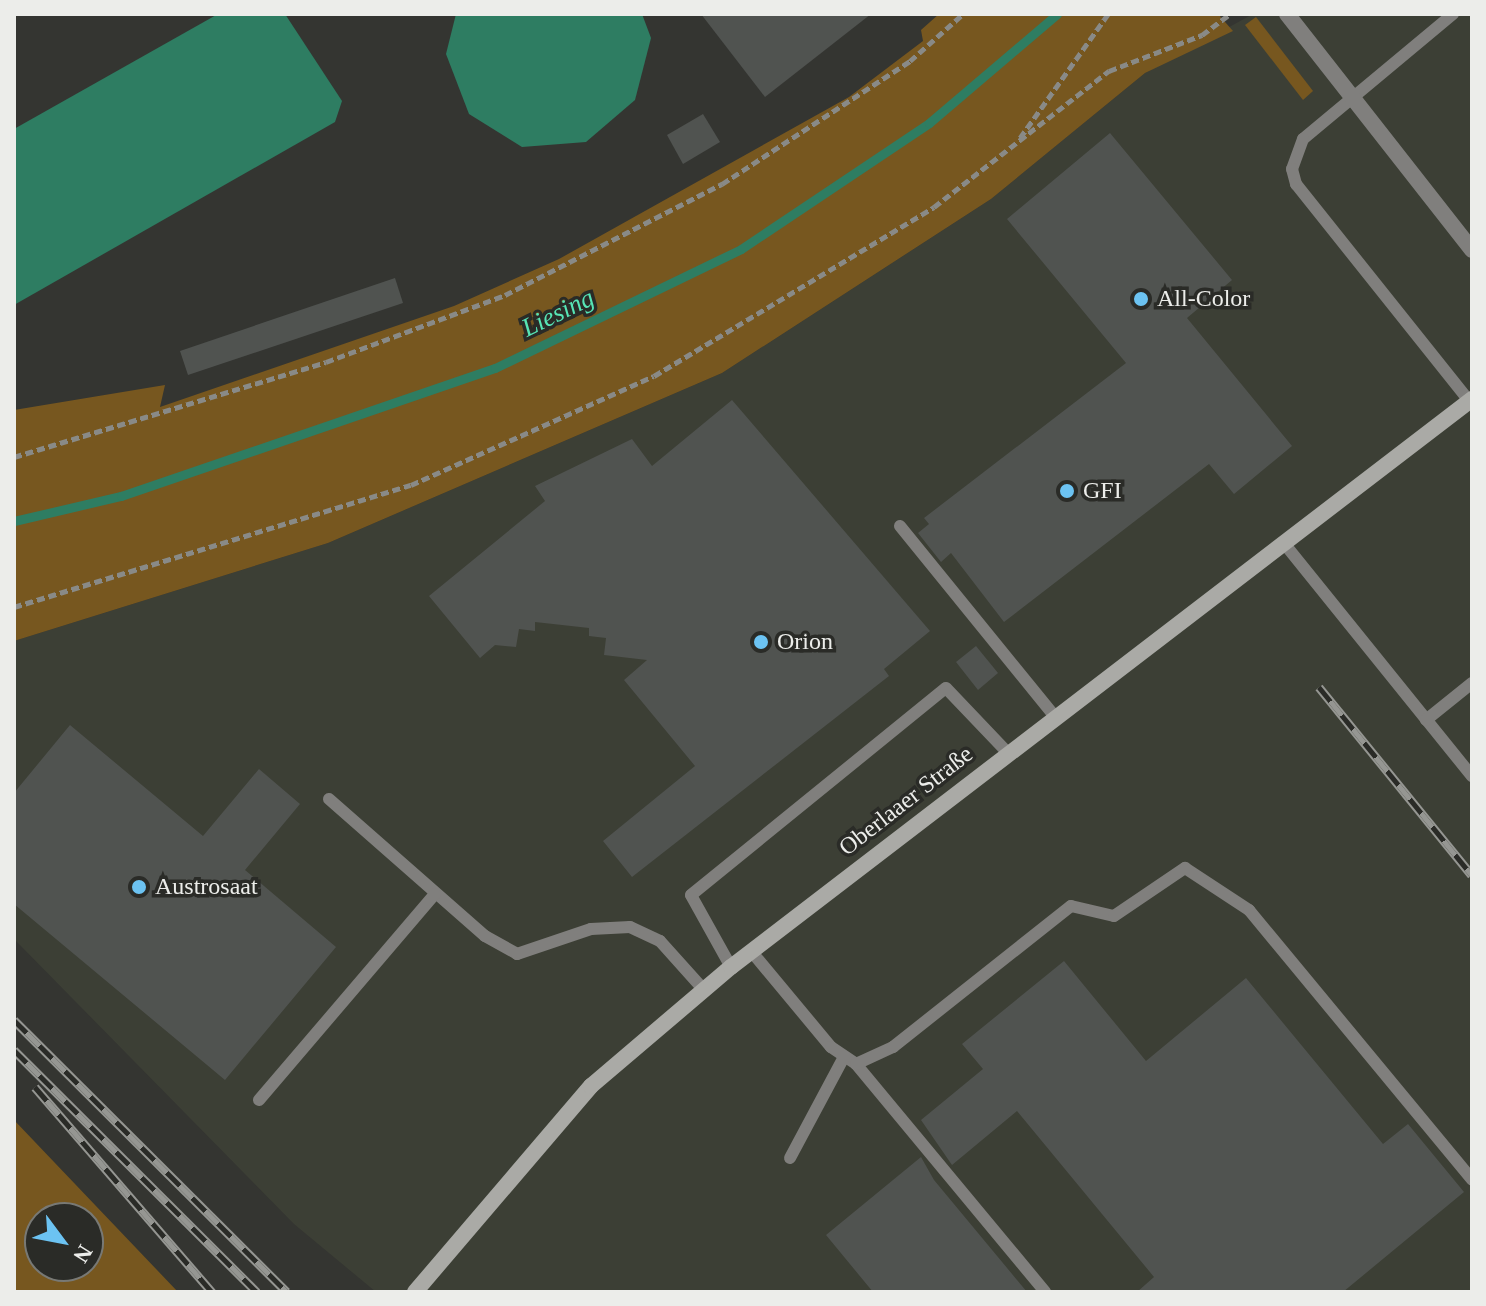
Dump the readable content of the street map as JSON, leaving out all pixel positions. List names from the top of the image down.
{
  "streets": {
    "main road": ["Oberlaaer Straße"]
  },
  "water": ["Liesing"],
  "places": [
    "All-Color",
    "GFI",
    "Orion",
    "Austrosaat"
  ],
  "north": "bottom right"
}
